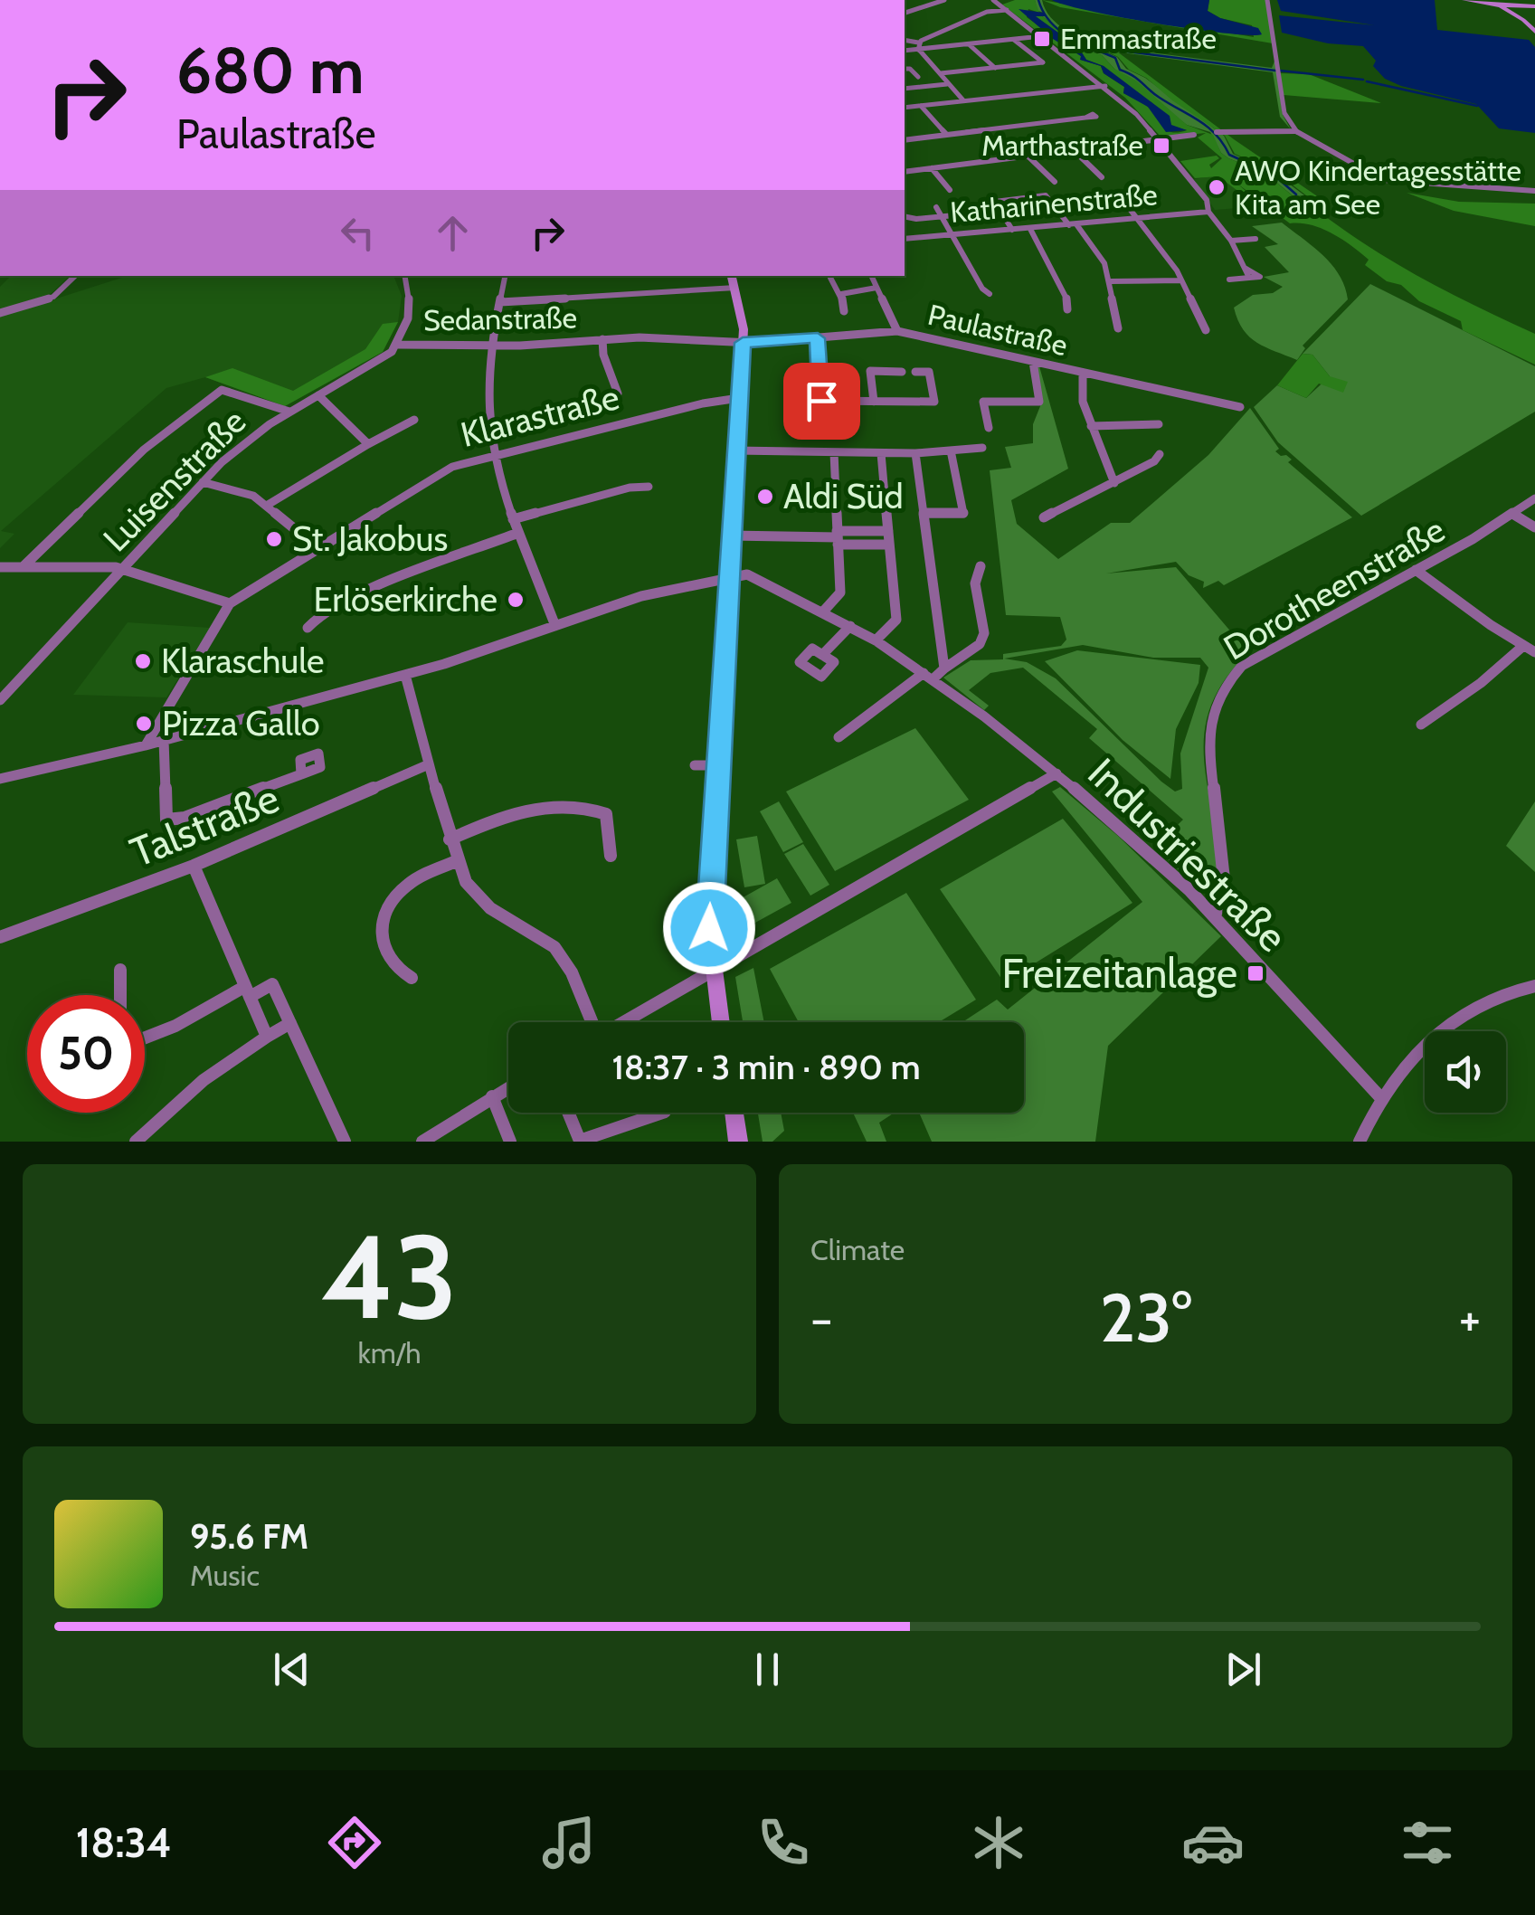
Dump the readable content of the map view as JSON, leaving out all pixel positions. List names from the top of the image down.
{
  "streets": {
    "street": [
      "Katharinenstraße",
      "Sedanstraße",
      "Paulastraße",
      "Klarastraße",
      "Luisenstraße",
      "Dorotheenstraße",
      "Talstraße",
      "Industriestraße"
    ]
  },
  "crossings": [
    ["Sedanstraße", "Paulastraße"],
    ["Sedanstraße", "Luisenstraße"],
    ["Dorotheenstraße", "Industriestraße"]
  ],
  "places": {
    "transit": ["Emmastraße", "Marthastraße", "Freizeitanlage"],
    "other": [
      "AWO Kindertagesstätte Kita am See",
      "Aldi Süd",
      "St. Jakobus",
      "Erlöserkirche",
      "Klaraschule",
      "Pizza Gallo"
    ]
  },
  "page": {
    "turn": ["680 m", "Paulastraße"],
    "limit": "50",
    "trip": "18:37 · 3 min · 890 m",
    "tile": [
      ["43", "km/h"],
      "Climate"
    ],
    "heat": ["−", "23°", "+"],
    "song": ["95.6 FM", "Music"],
    "tabs": "18:34"
  }
}
